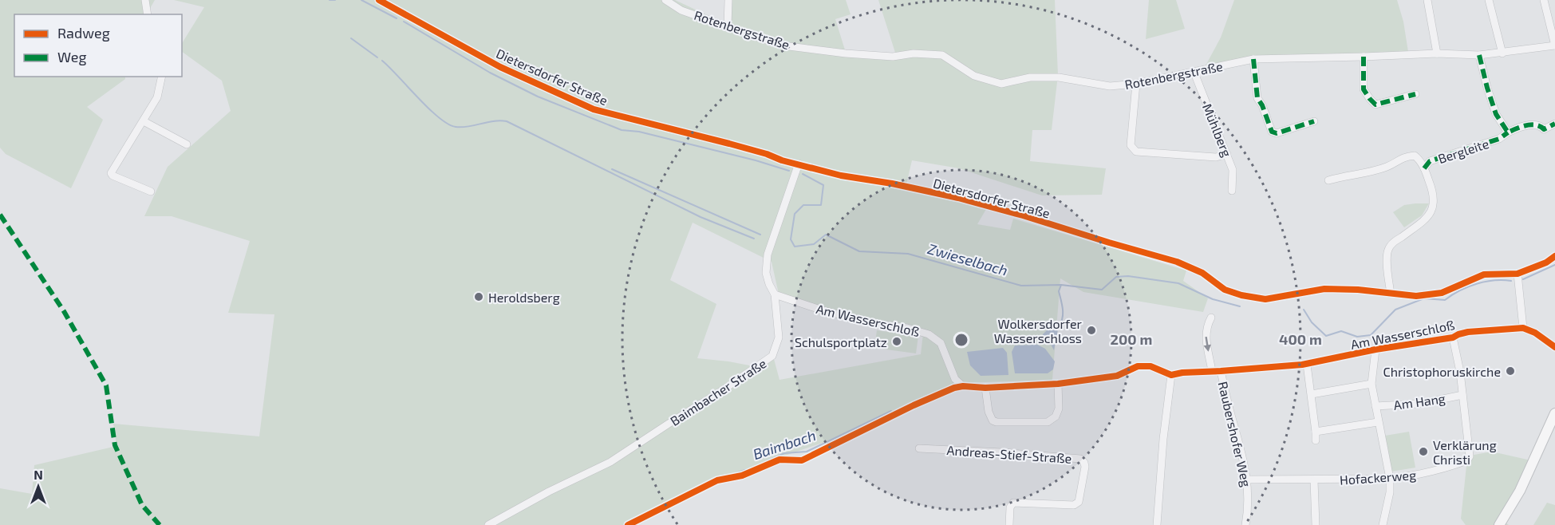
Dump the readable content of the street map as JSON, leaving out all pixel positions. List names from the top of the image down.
{
  "streets": {
    "street": [
      "Rotenbergstraße",
      "Dietersdorfer Straße",
      "Mühlberg",
      "Bergleite",
      "Am Wasserschloß",
      "Baimbacher Straße",
      "Am Hang",
      "Raubershofer Weg",
      "Andreas-Stief-Straße",
      "Hofackerweg"
    ]
  },
  "crossings": [
    ["Rotenbergstraße", "Mühlberg"],
    ["Dietersdorfer Straße", "Bergleite"],
    ["Dietersdorfer Straße", "Baimbacher Straße"],
    ["Am Wasserschloß", "Baimbacher Straße"],
    ["Am Wasserschloß", "Raubershofer Weg"],
    ["Am Wasserschloß", "Hofackerweg"],
    ["Am Hang", "Hofackerweg"],
    ["Raubershofer Weg", "Hofackerweg"]
  ],
  "water": ["Zwieselbach", "Baimbach"],
  "places": [
    "Heroldsberg",
    "Wolkersdorfer Wasserschloss",
    "Schulsportplatz",
    "Christophoruskirche",
    "Verklärung Christi"
  ],
  "legend": ["Radweg", "Weg"],
  "north": "top",
  "rings": ["200 m", "400 m"]
}
